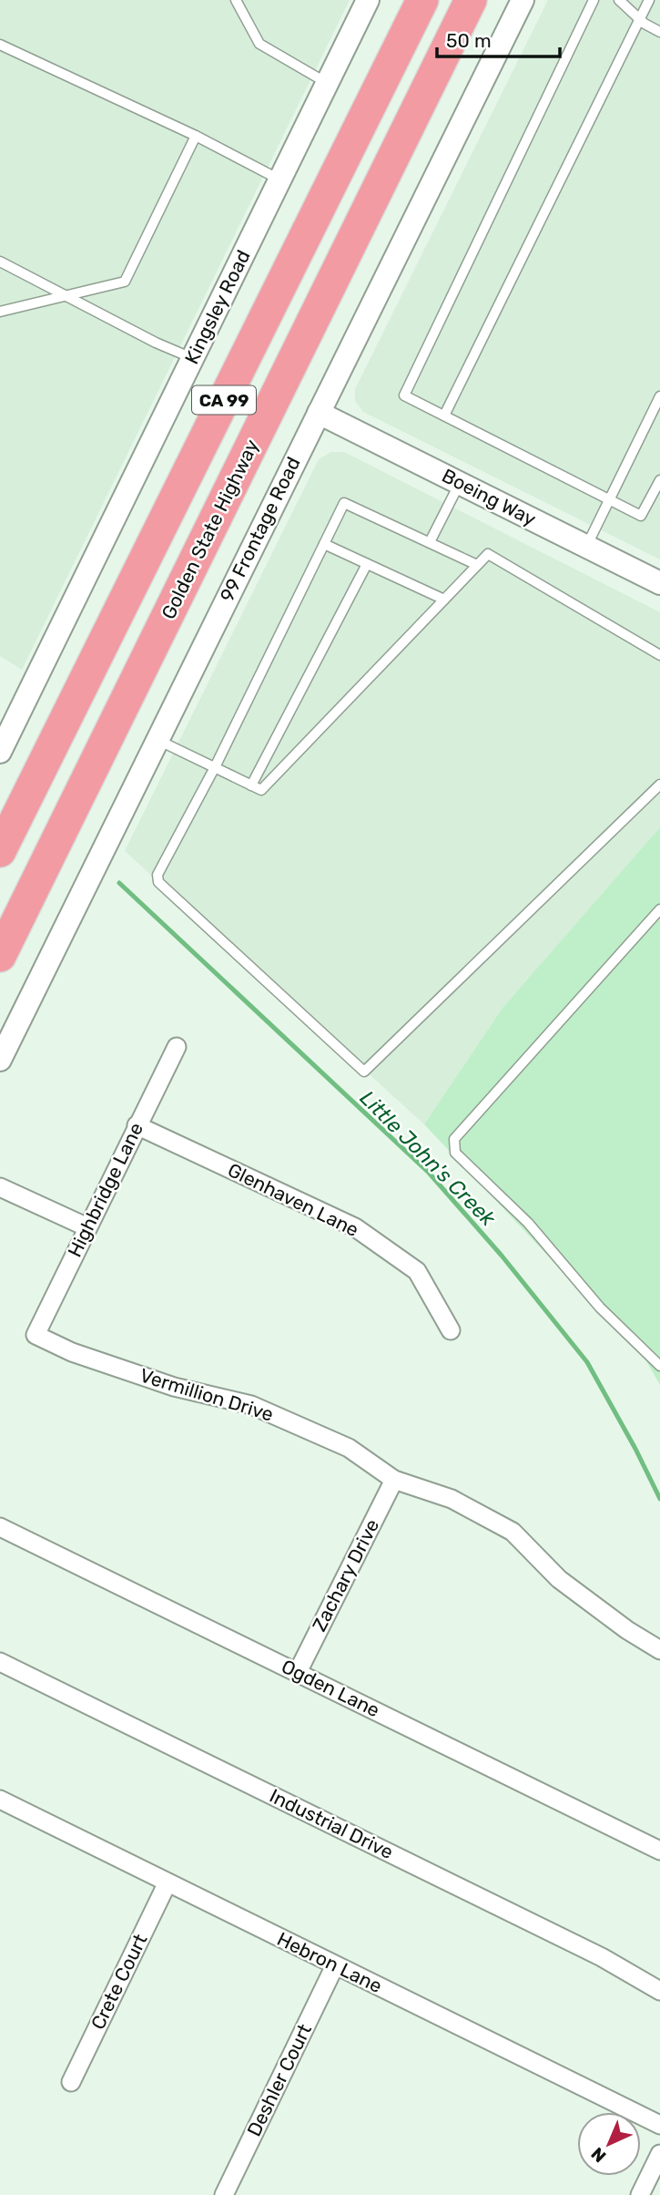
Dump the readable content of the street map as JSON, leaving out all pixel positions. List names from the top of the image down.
{
  "streets": {
    "highway": ["CA 99", "Golden State Highway"],
    "street": [
      "Kingsley Road",
      "Boeing Way",
      "99 Frontage Road",
      "Highbridge Lane",
      "Glenhaven Lane",
      "Vermillion Drive",
      "Zachary Drive",
      "Ogden Lane",
      "Industrial Drive",
      "Hebron Lane",
      "Crete Court",
      "Deshler Court"
    ]
  },
  "crossings": [
    ["Boeing Way", "99 Frontage Road"],
    ["Highbridge Lane", "Glenhaven Lane"],
    ["Highbridge Lane", "Vermillion Drive"],
    ["Vermillion Drive", "Zachary Drive"],
    ["Zachary Drive", "Ogden Lane"],
    ["Hebron Lane", "Crete Court"],
    ["Hebron Lane", "Deshler Court"]
  ],
  "water": ["Little John's Creek"],
  "scale_bar": "50 m",
  "north": "bottom left"
}
